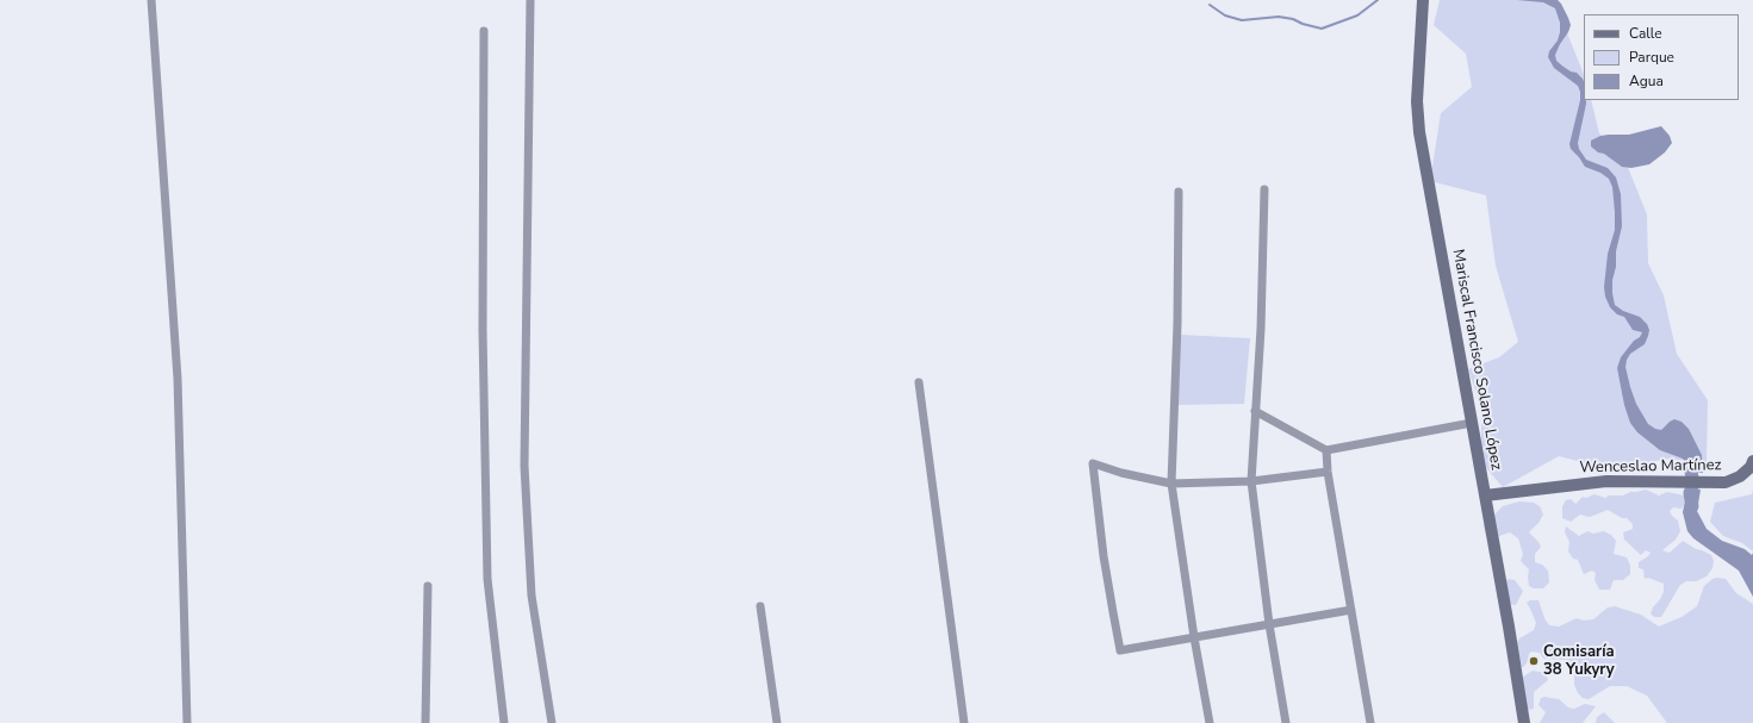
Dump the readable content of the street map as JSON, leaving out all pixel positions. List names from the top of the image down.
{
  "streets": {
    "main road": ["Mariscal Francisco Solano López", "Wenceslao Martínez"]
  },
  "crossings": [
    ["Mariscal Francisco Solano López", "Wenceslao Martínez"]
  ],
  "places": ["Comisaría 38 Yukyry"],
  "legend": ["Calle", "Parque", "Agua"]
}
